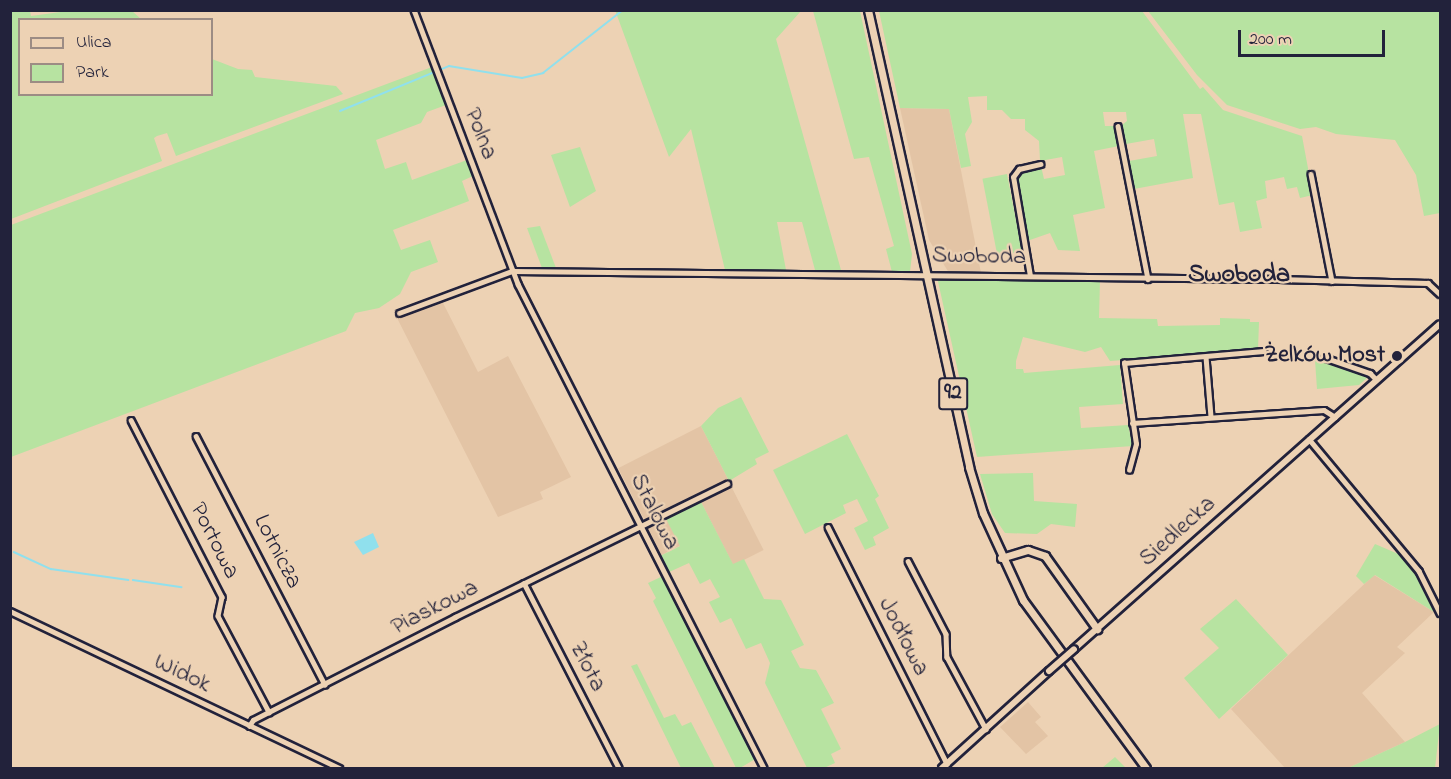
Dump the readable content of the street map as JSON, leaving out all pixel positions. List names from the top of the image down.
{
  "streets": {
    "main road": ["92", "Siedlecka"],
    "street": [
      "Polna",
      "Swoboda",
      "Stalowa",
      "Portowa",
      "Lotnicza",
      "Piaskowa",
      "Jodłowa",
      "Złota",
      "Widok"
    ]
  },
  "crossings": [
    ["Polna", "Swoboda"],
    ["Polna", "Stalowa"],
    ["Swoboda", "92"],
    ["Swoboda", "Stalowa"],
    ["Stalowa", "Piaskowa"],
    ["Siedlecka", "Jodłowa"],
    ["Portowa", "Piaskowa"],
    ["Lotnicza", "Piaskowa"],
    ["Piaskowa", "Złota"],
    ["Piaskowa", "Widok"]
  ],
  "districts": ["Swoboda"],
  "places": ["Żelków Most"],
  "legend": ["Ulica", "Park"],
  "scale_bar": "200 m"
}
